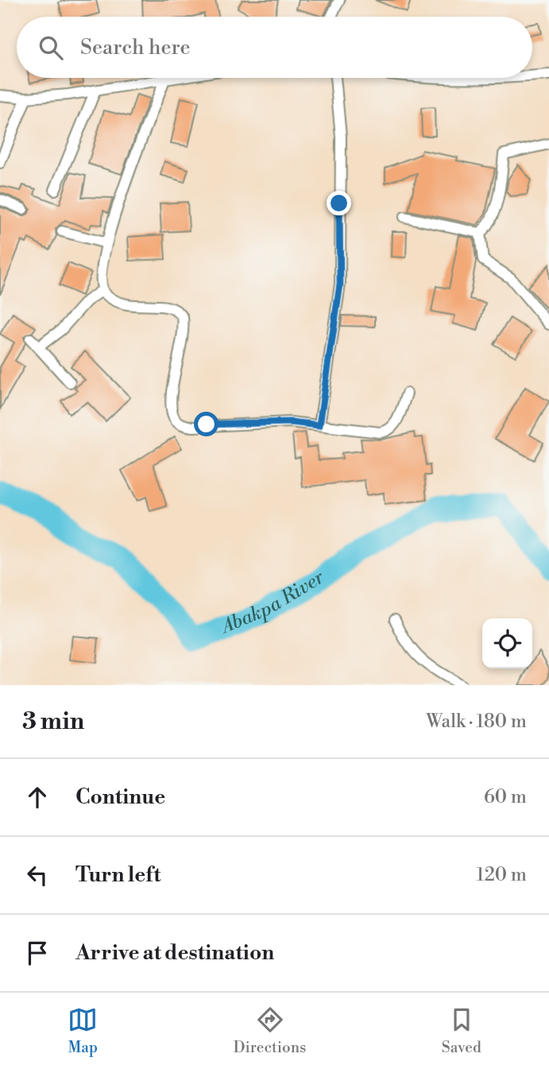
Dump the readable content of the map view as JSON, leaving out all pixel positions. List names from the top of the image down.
{
  "water": ["Abakpa River"],
  "page": {
    "search": "Search here",
    "heading": ["3 min", "Walk · 180 m"],
    "list": [
      ["Continue", "60 m"],
      ["Turn left", "120 m"],
      "Arrive at destination"
    ],
    "nav": ["Map", "Directions", "Saved"]
  }
}
